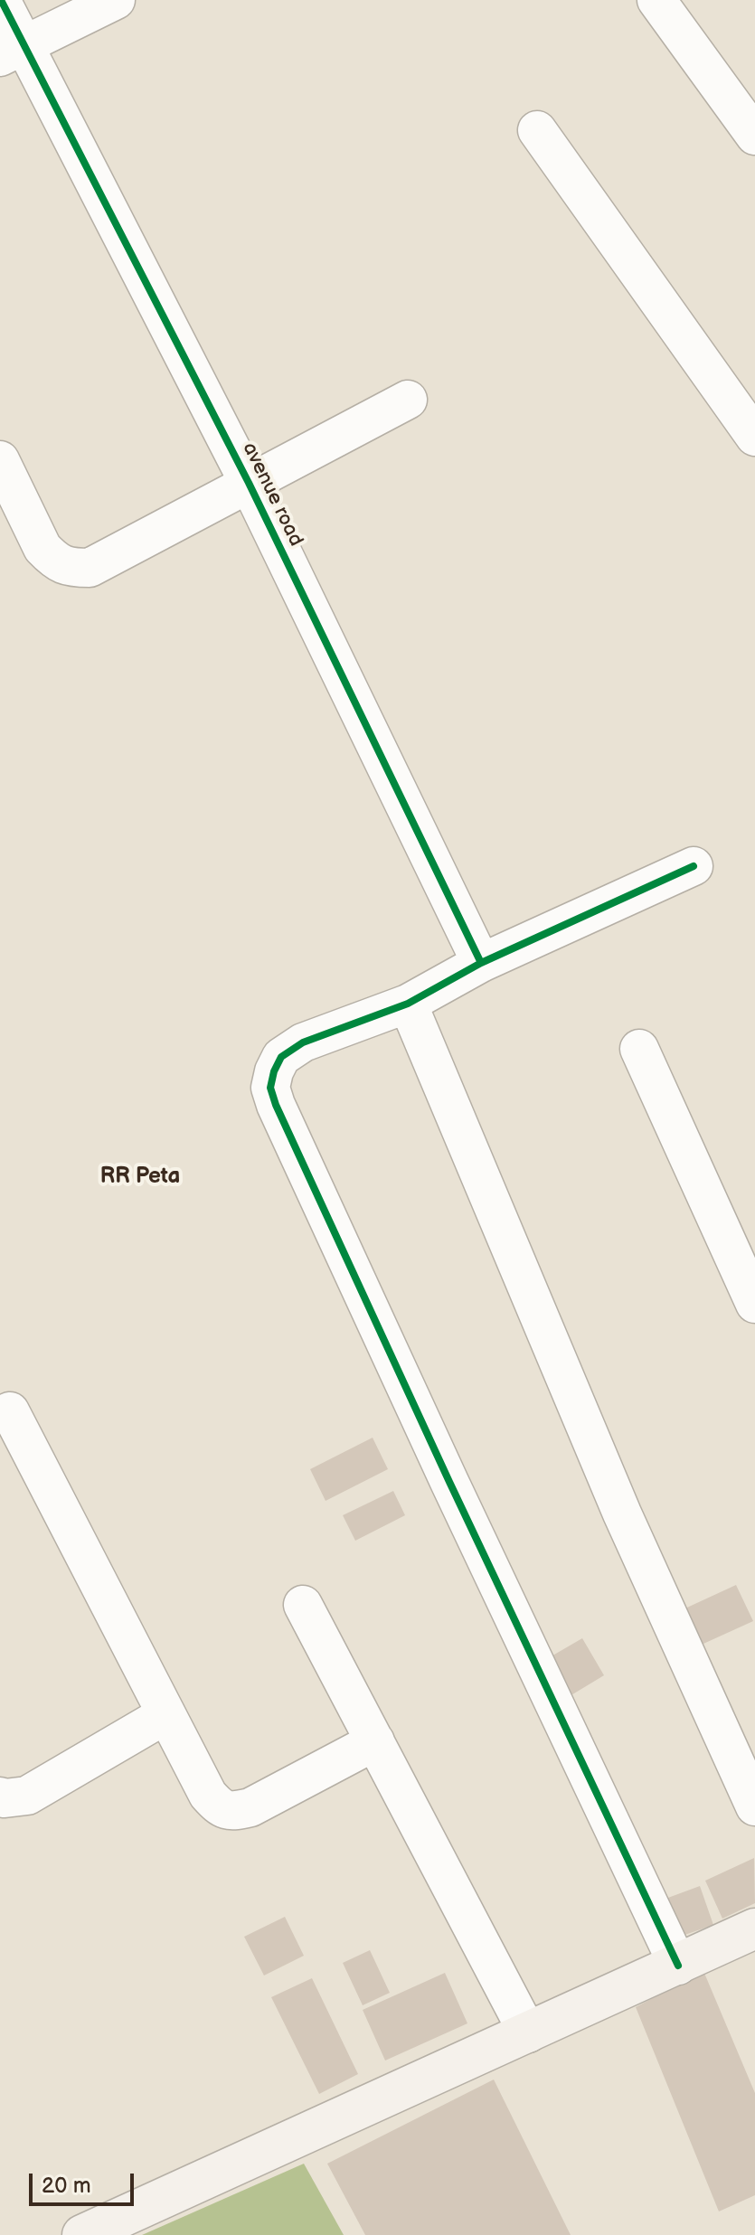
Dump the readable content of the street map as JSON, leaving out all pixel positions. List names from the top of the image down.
{
  "streets": {
    "street": ["avenue road"]
  },
  "districts": ["RR Peta"],
  "scale_bar": "20 m"
}
